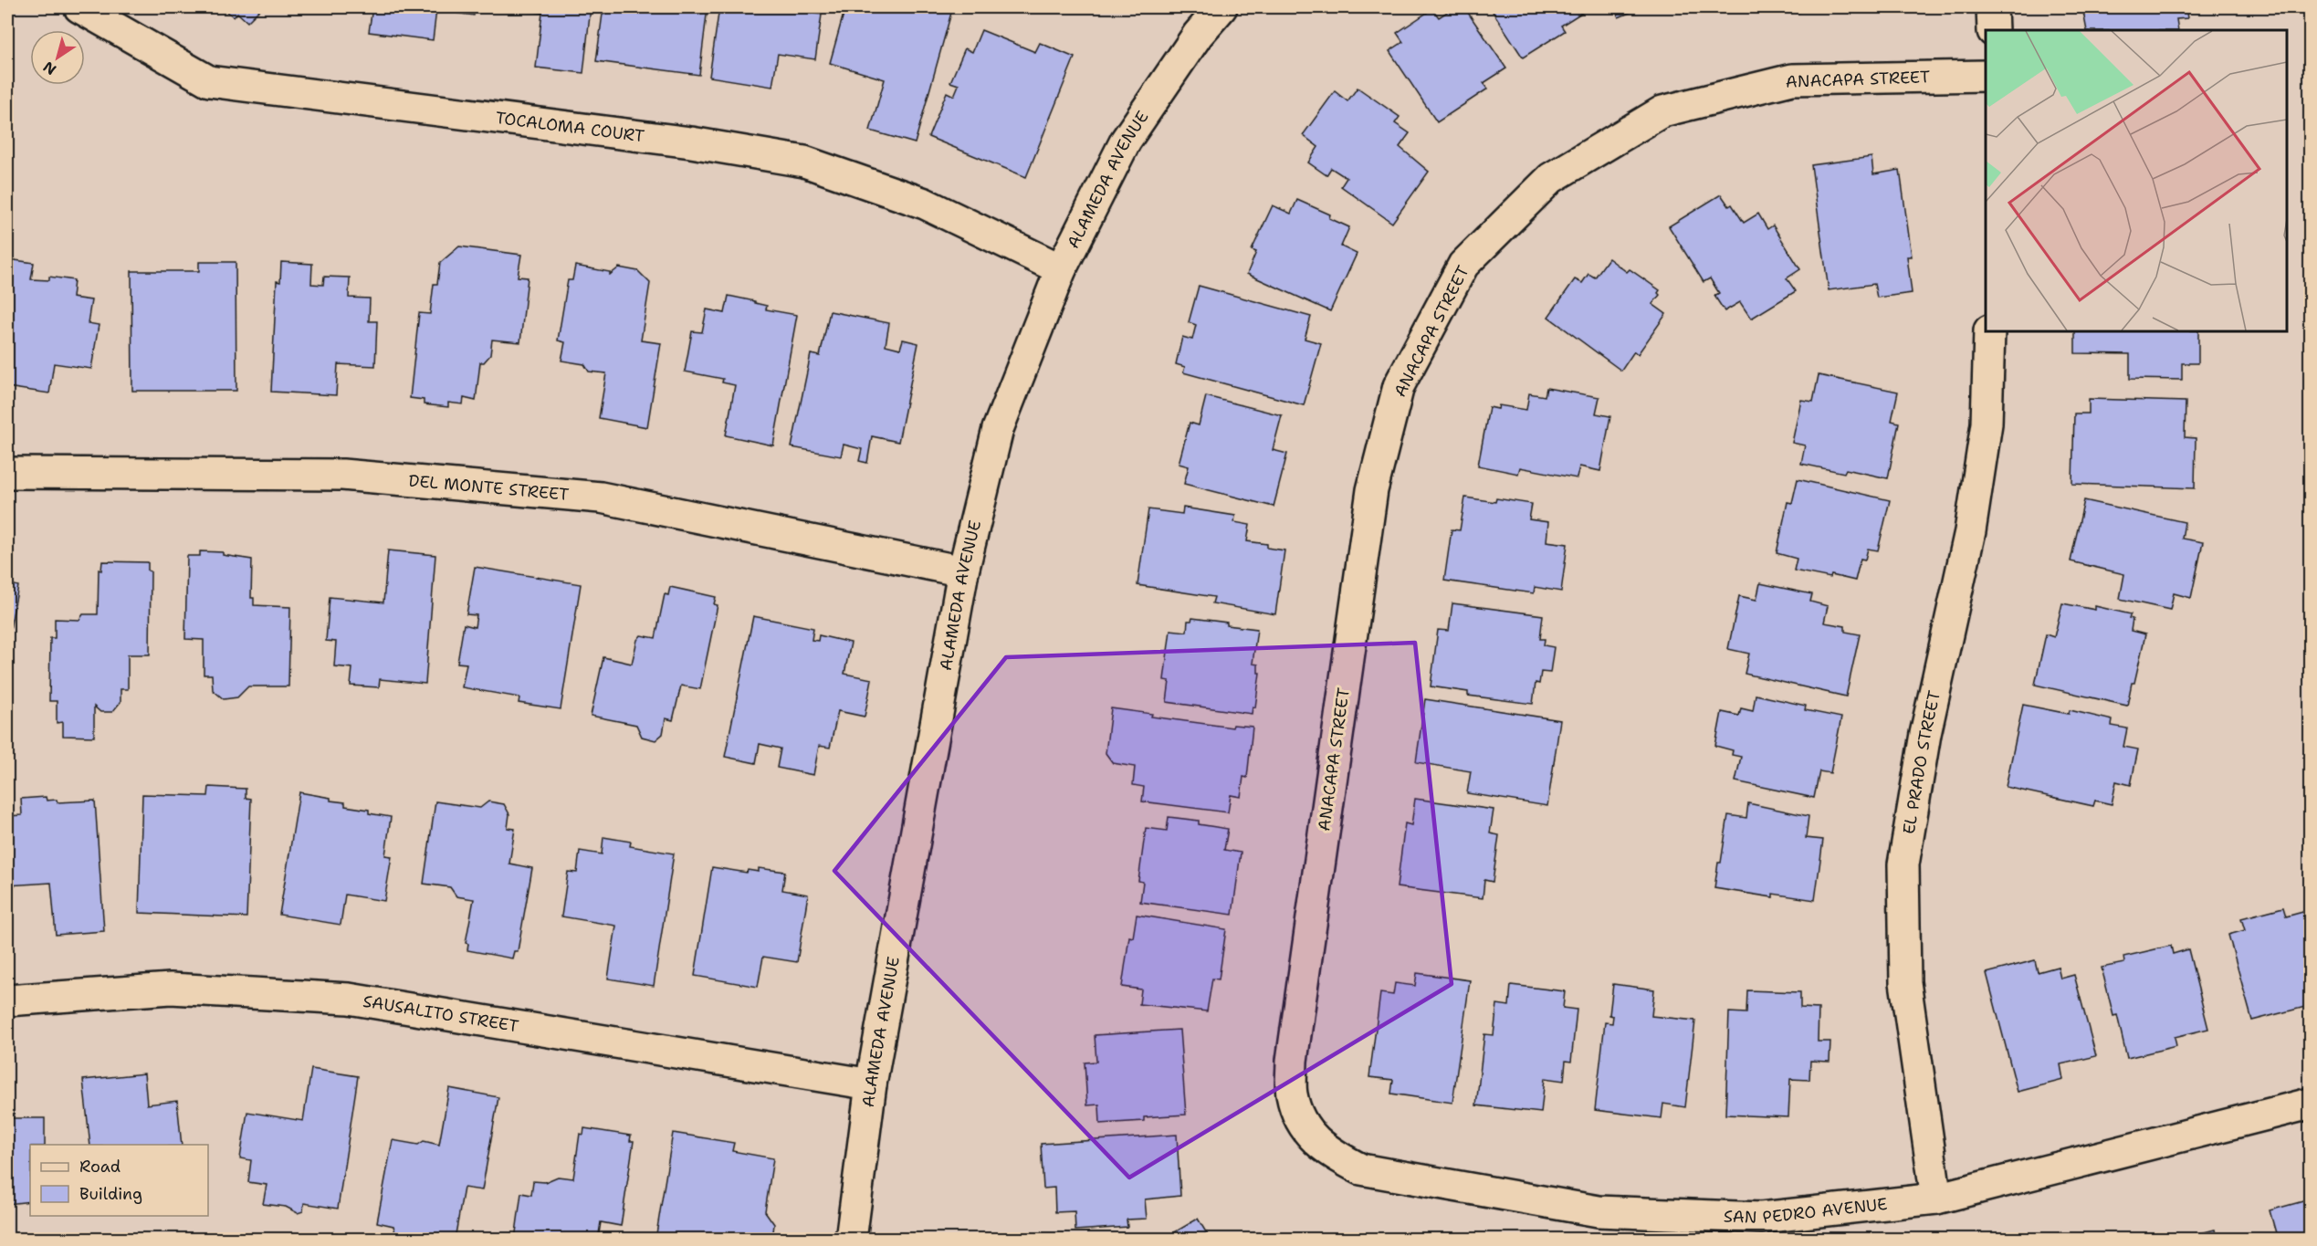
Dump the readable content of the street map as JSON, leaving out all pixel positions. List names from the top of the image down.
{
  "streets": {
    "street": [
      "ANACAPA STREET",
      "TOCALOMA COURT",
      "ALAMEDA AVENUE",
      "DEL MONTE STREET",
      "EL PRADO STREET",
      "SAUSALITO STREET",
      "SAN PEDRO AVENUE"
    ]
  },
  "crossings": [
    ["ANACAPA STREET", "SAN PEDRO AVENUE"],
    ["TOCALOMA COURT", "ALAMEDA AVENUE"],
    ["ALAMEDA AVENUE", "DEL MONTE STREET"],
    ["ALAMEDA AVENUE", "SAUSALITO STREET"],
    ["EL PRADO STREET", "SAN PEDRO AVENUE"]
  ],
  "legend": ["Road", "Building"],
  "north": "bottom left"
}
